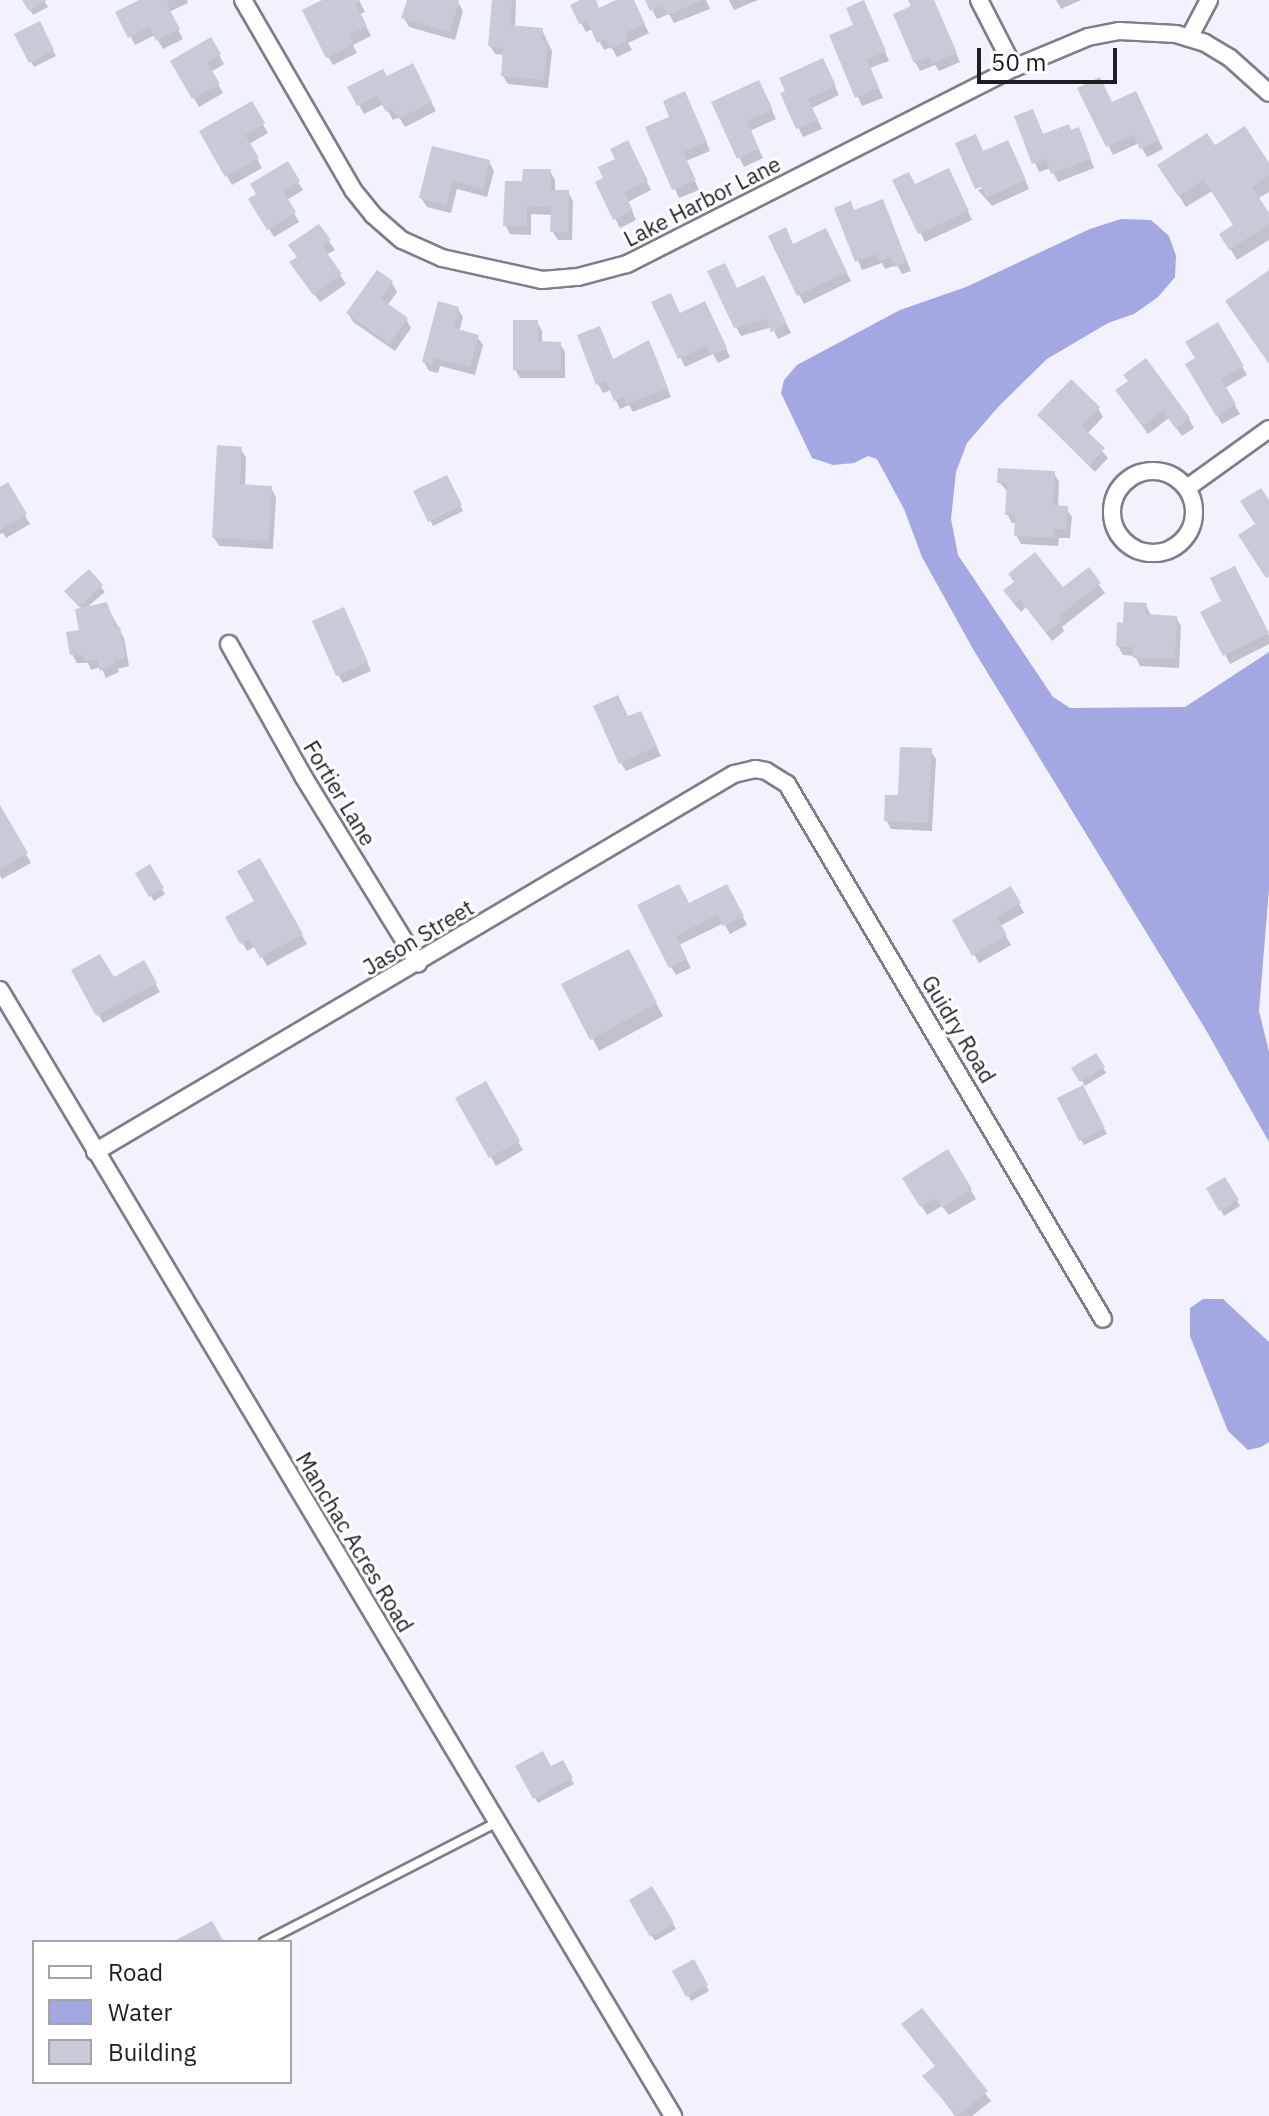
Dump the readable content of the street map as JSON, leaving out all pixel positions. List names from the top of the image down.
{
  "streets": {
    "street": [
      "Lake Harbor Lane",
      "Fortier Lane",
      "Jason Street",
      "Guidry Road",
      "Manchac Acres Road"
    ]
  },
  "crossings": [
    ["Fortier Lane", "Jason Street"],
    ["Jason Street", "Guidry Road"],
    ["Jason Street", "Manchac Acres Road"]
  ],
  "legend": ["Road", "Water", "Building"],
  "scale_bar": "50 m"
}
